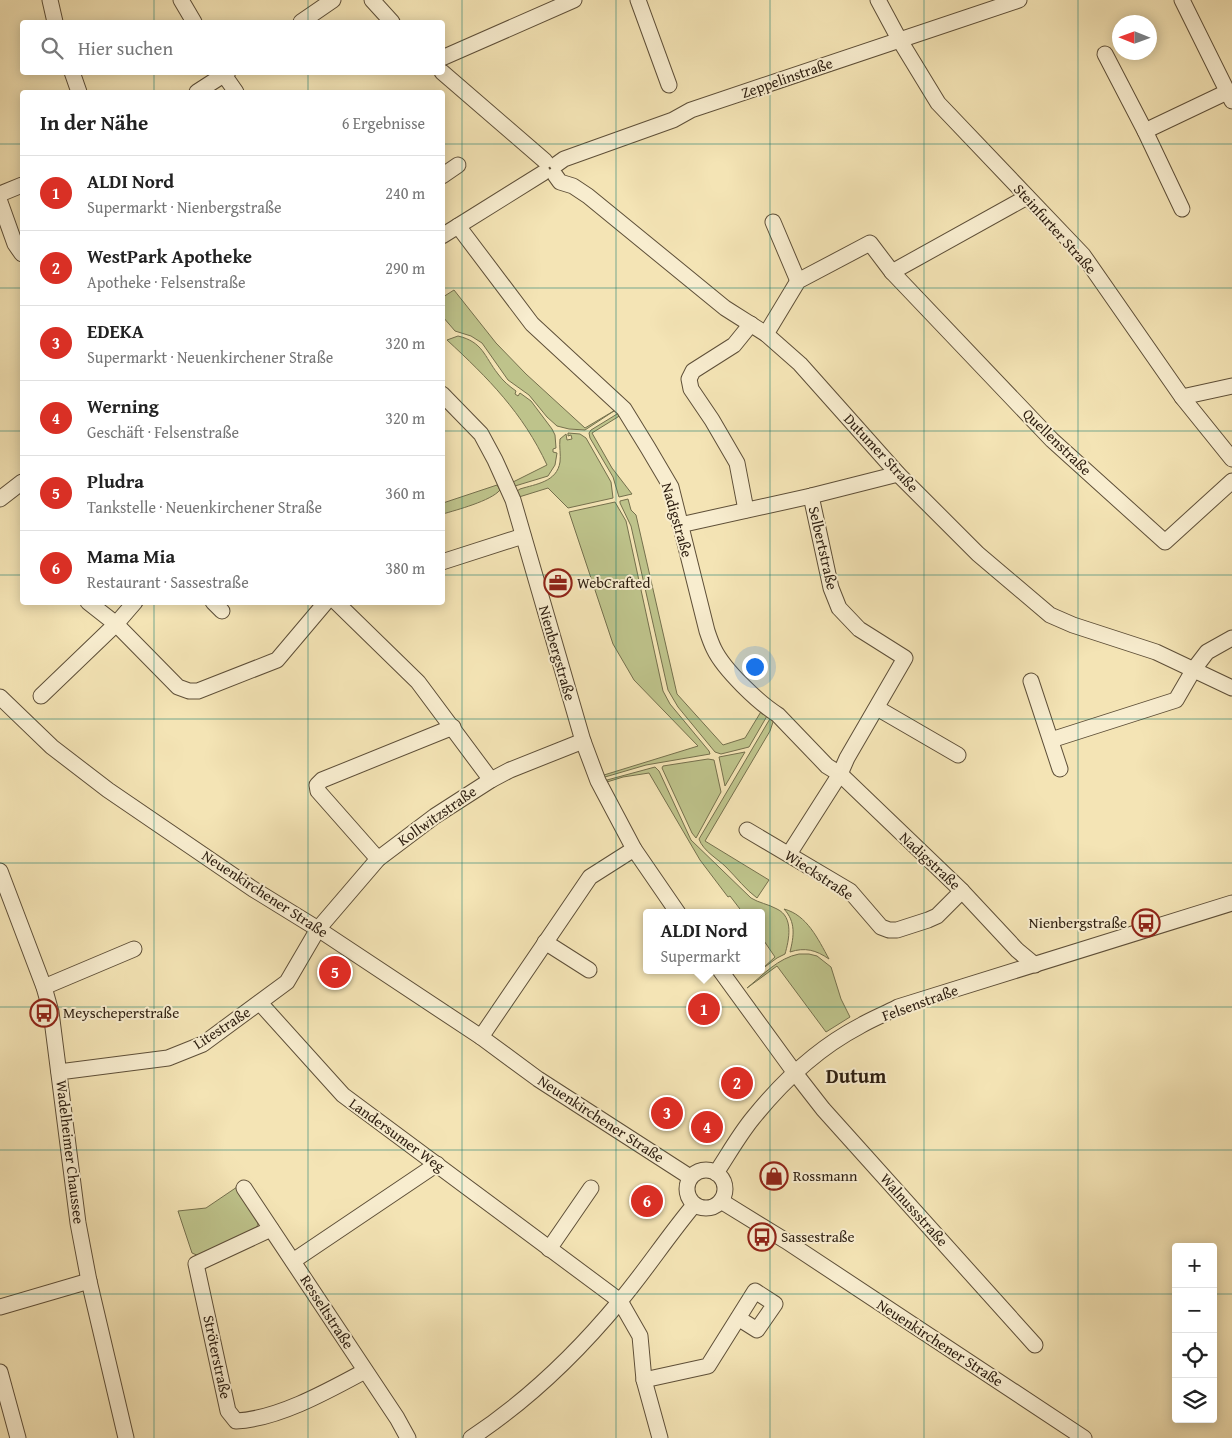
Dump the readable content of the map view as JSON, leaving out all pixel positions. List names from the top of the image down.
{
  "streets": {
    "street": [
      "Zeppelinstraße",
      "Steinfurter Straße",
      "Quellenstraße",
      "Dutumer Straße",
      "Nadigstraße",
      "Selbertstraße",
      "Nienbergstraße",
      "Kollwitzstraße",
      "Wieckstraße",
      "Neuenkirchener Straße",
      "Felsenstraße",
      "Litestraße",
      "Landersumer Weg",
      "Wadelheimer Chaussee",
      "Walnussstraße",
      "Resseltstraße",
      "Ströterstraße"
    ]
  },
  "crossings": [
    ["Zeppelinstraße", "Steinfurter Straße"],
    ["Zeppelinstraße", "Dutumer Straße"],
    ["Zeppelinstraße", "Nadigstraße"],
    ["Nadigstraße", "Selbertstraße"],
    ["Nadigstraße", "Wieckstraße"],
    ["Nadigstraße", "Felsenstraße"],
    ["Nienbergstraße", "Kollwitzstraße"],
    ["Kollwitzstraße", "Neuenkirchener Straße"],
    ["Kollwitzstraße", "Litestraße"],
    ["Neuenkirchener Straße", "Felsenstraße"],
    ["Neuenkirchener Straße", "Litestraße"],
    ["Felsenstraße", "Walnussstraße"],
    ["Litestraße", "Landersumer Weg"],
    ["Litestraße", "Wadelheimer Chaussee"],
    ["Resseltstraße", "Ströterstraße"]
  ],
  "districts": ["Dutum"],
  "places": {
    "office": ["WebCrafted"],
    "bus stop": ["Nienbergstraße", "Meyscheperstraße", "Sassestraße"],
    "shop": ["Rossmann"]
  },
  "north": "left",
  "page": {
    "search": "Hier suchen",
    "heading": ["In der Nähe", "6 Ergebnisse"],
    "list": [
      {
        "mark": "1",
        "name": "ALDI Nord",
        "note": "Supermarkt · Nienbergstraße",
        "value": "240 m"
      },
      {
        "mark": "2",
        "name": "WestPark Apotheke",
        "note": "Apotheke · Felsenstraße",
        "value": "290 m"
      },
      {
        "mark": "3",
        "name": "EDEKA",
        "note": "Supermarkt · Neuenkirchener Straße",
        "value": "320 m"
      },
      {
        "mark": "4",
        "name": "Werning",
        "note": "Geschäft · Felsenstraße",
        "value": "320 m"
      },
      {
        "mark": "5",
        "name": "Pludra",
        "note": "Tankstelle · Neuenkirchener Straße",
        "value": "360 m"
      },
      {
        "mark": "6",
        "name": "Mama Mia",
        "note": "Restaurant · Sassestraße",
        "value": "380 m"
      }
    ],
    "popup": ["ALDI Nord", "Supermarkt"],
    "pins": [
      "5",
      "1",
      "2",
      "3",
      "4",
      "6"
    ],
    "map_buttons": ["+", "−"]
  }
}
